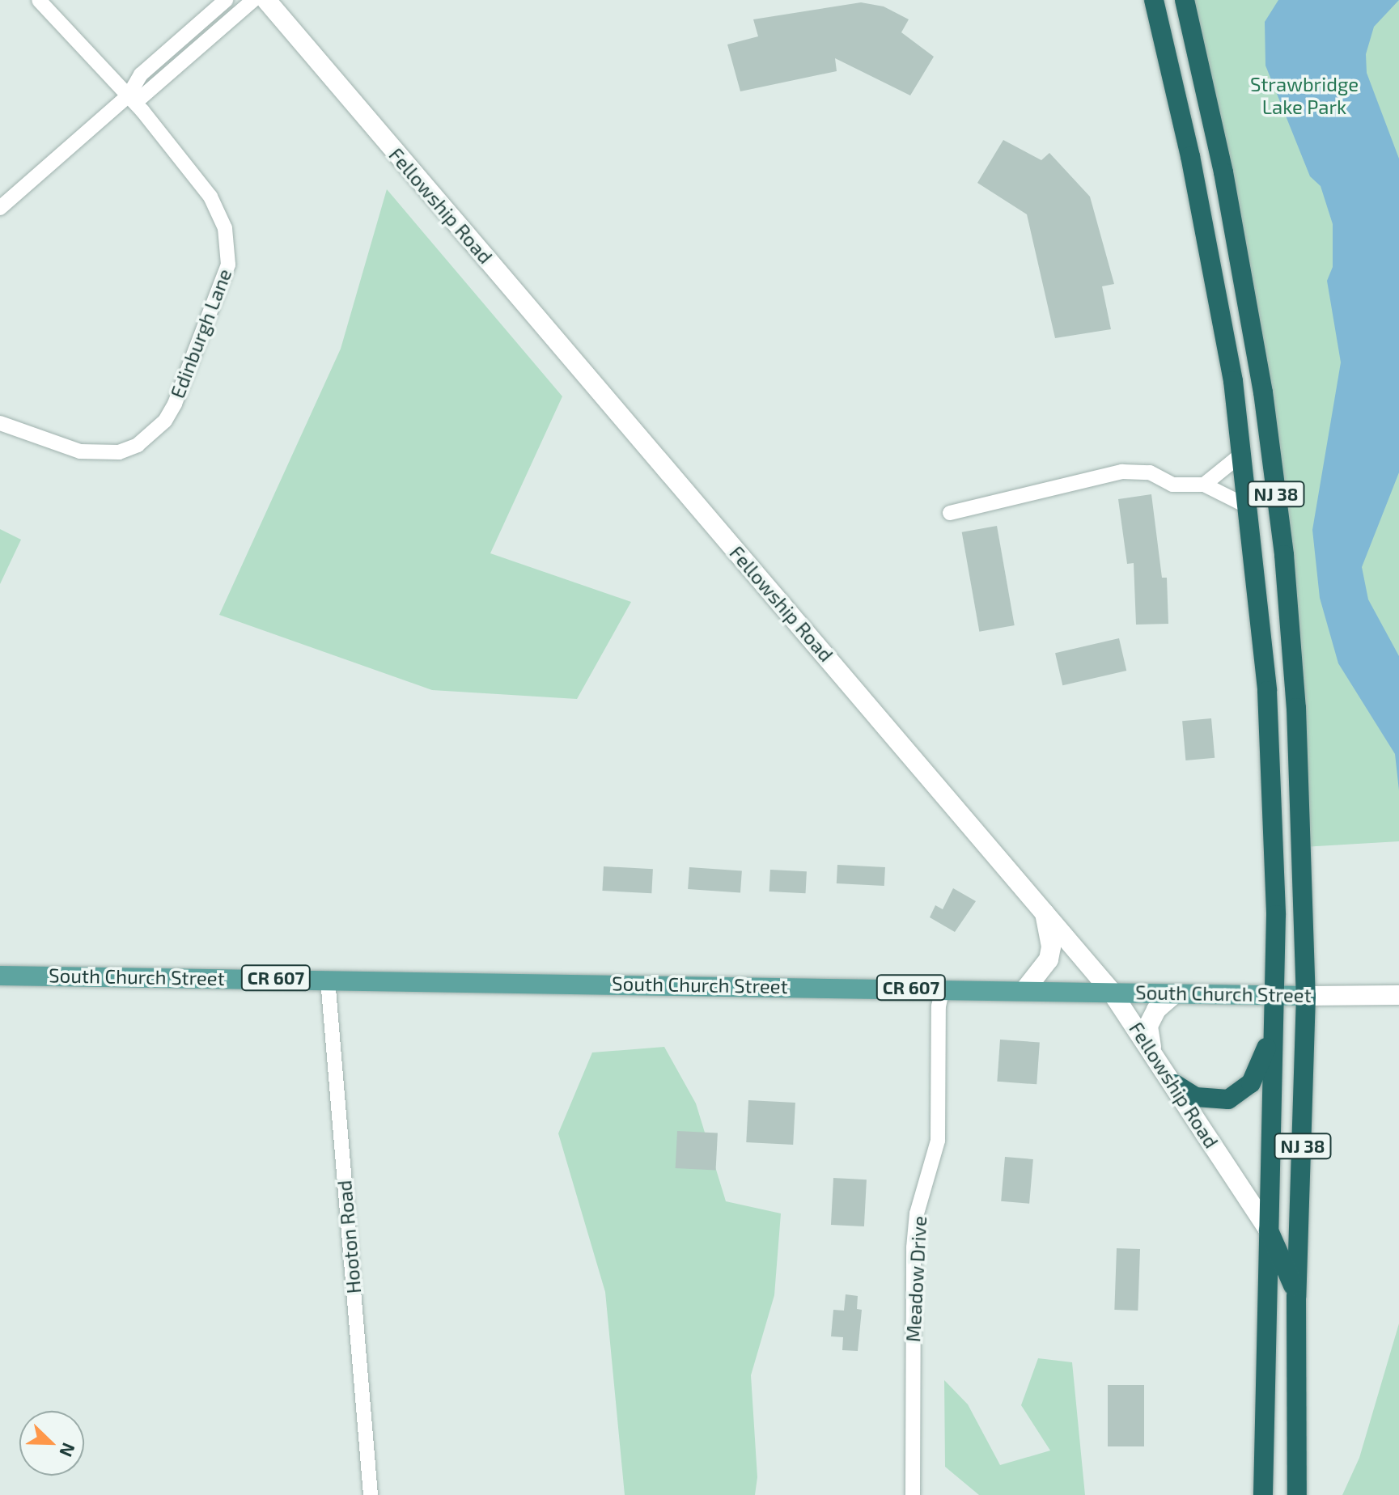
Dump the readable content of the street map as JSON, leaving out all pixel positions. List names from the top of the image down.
{
  "streets": {
    "highway": ["NJ 38"],
    "main road": ["South Church Street", "CR 607"],
    "street": [
      "Fellowship Road",
      "Edinburgh Lane",
      "Hooton Road",
      "Meadow Drive"
    ]
  },
  "crossings": [
    ["Fellowship Road", "NJ 38"],
    ["Fellowship Road", "South Church Street"],
    ["NJ 38", "South Church Street"],
    ["South Church Street", "Hooton Road"],
    ["South Church Street", "Meadow Drive"]
  ],
  "parks": ["Strawbridge Lake Park"],
  "north": "bottom right"
}
